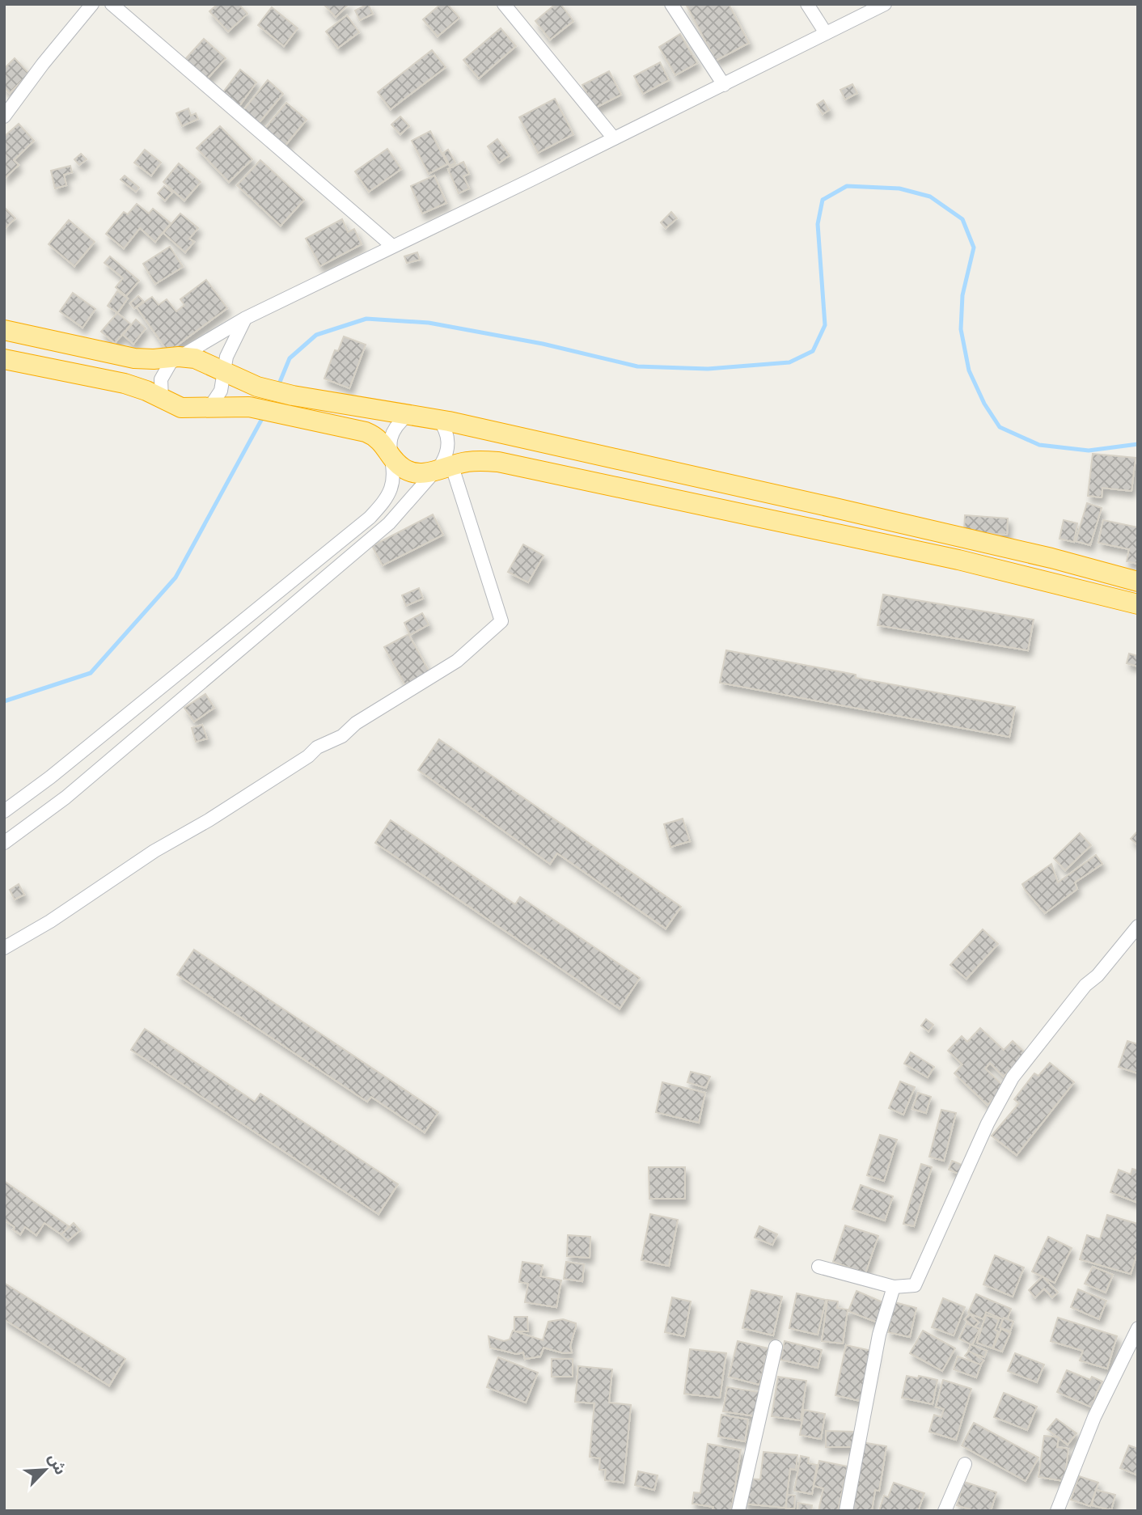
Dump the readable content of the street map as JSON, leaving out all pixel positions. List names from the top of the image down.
{
  "north": "top right"
}
